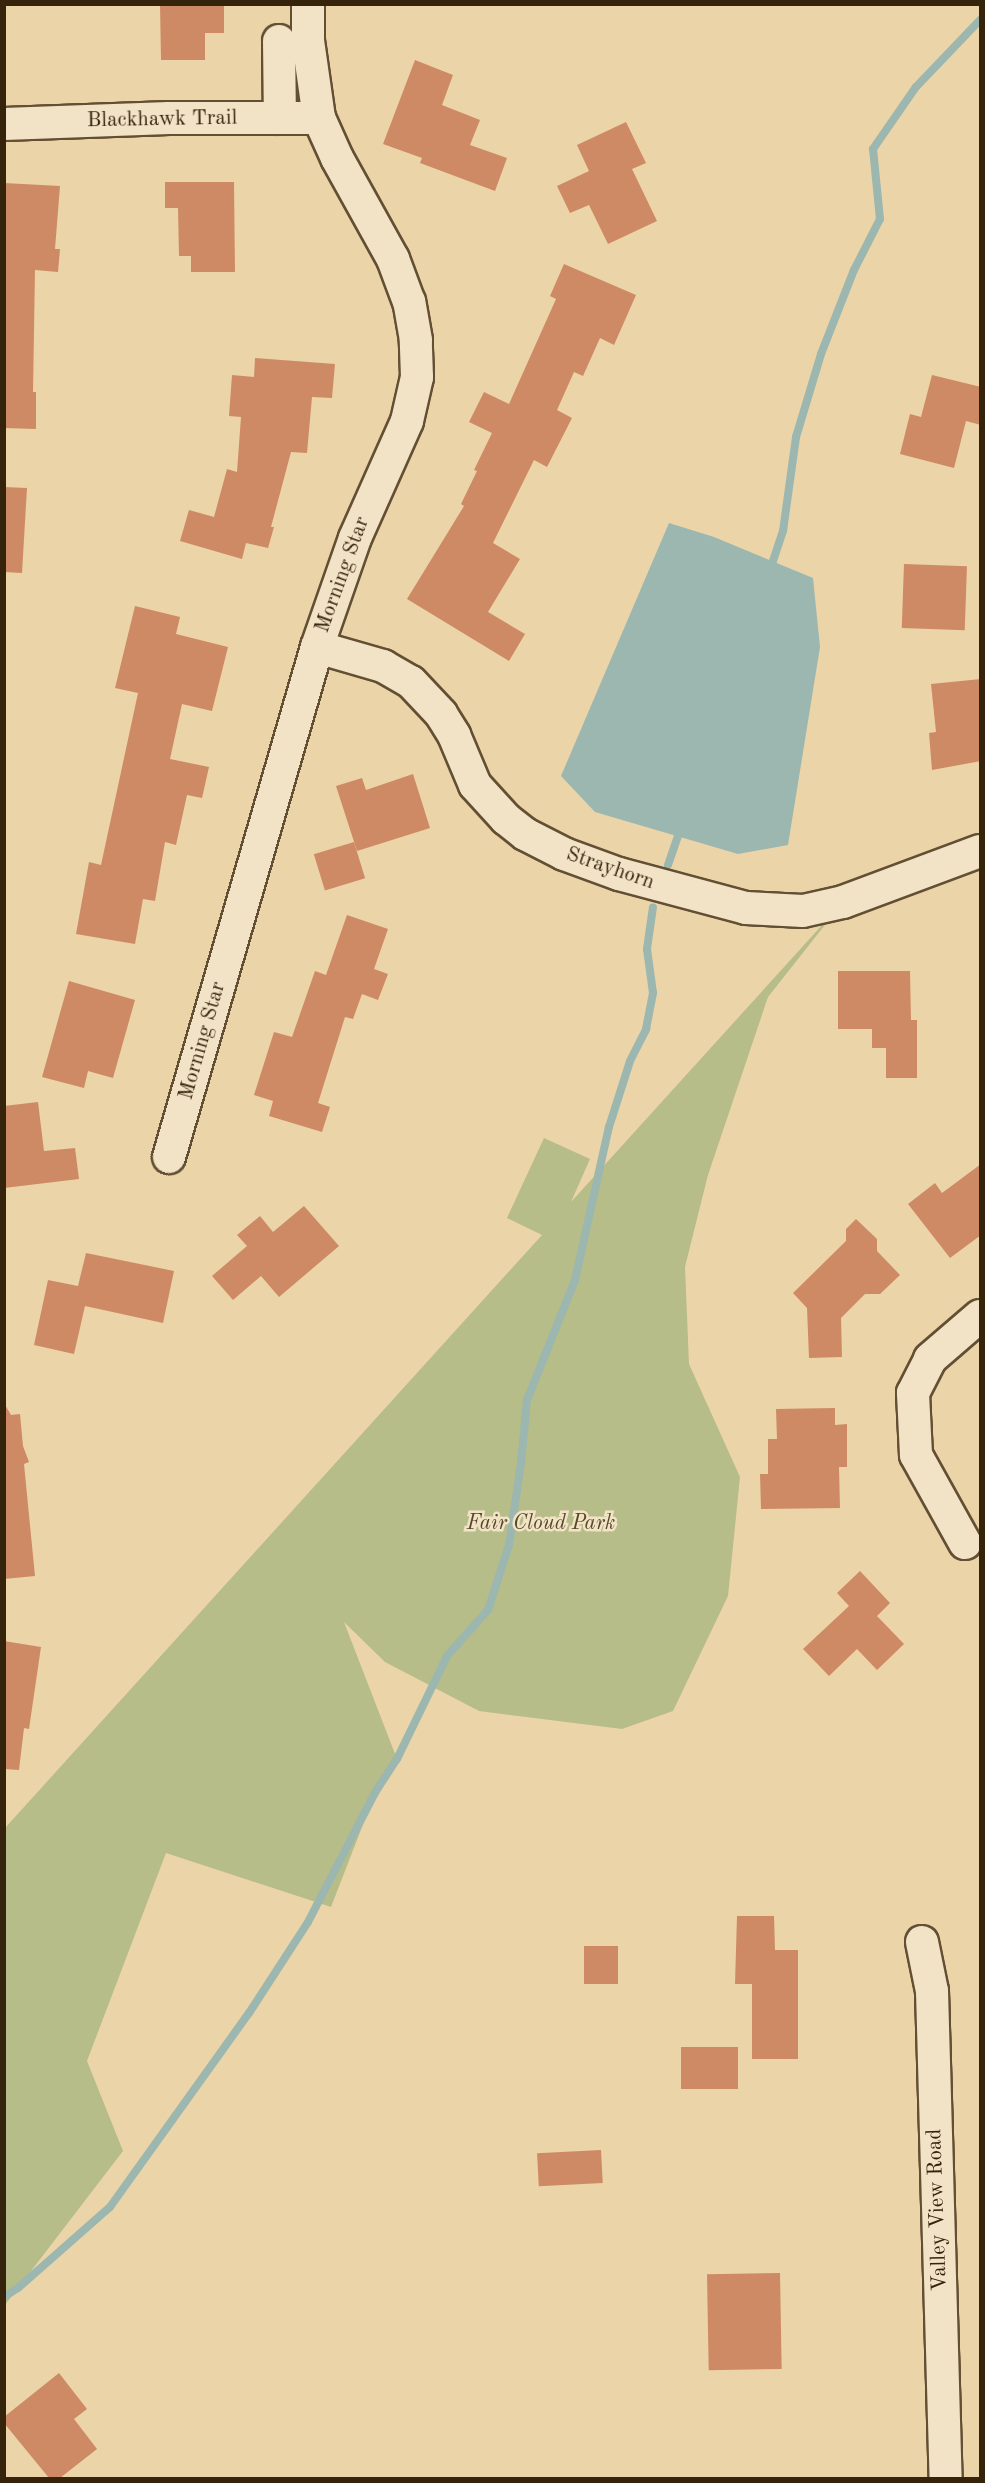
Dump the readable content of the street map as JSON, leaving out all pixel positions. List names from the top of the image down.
{
  "streets": {
    "street": [
      "Blackhawk Trail",
      "Morning Star",
      "Strayhorn",
      "Valley View Road"
    ]
  },
  "crossings": [
    ["Blackhawk Trail", "Morning Star"],
    ["Morning Star", "Strayhorn"]
  ],
  "parks": ["Fair Cloud Park"]
}
